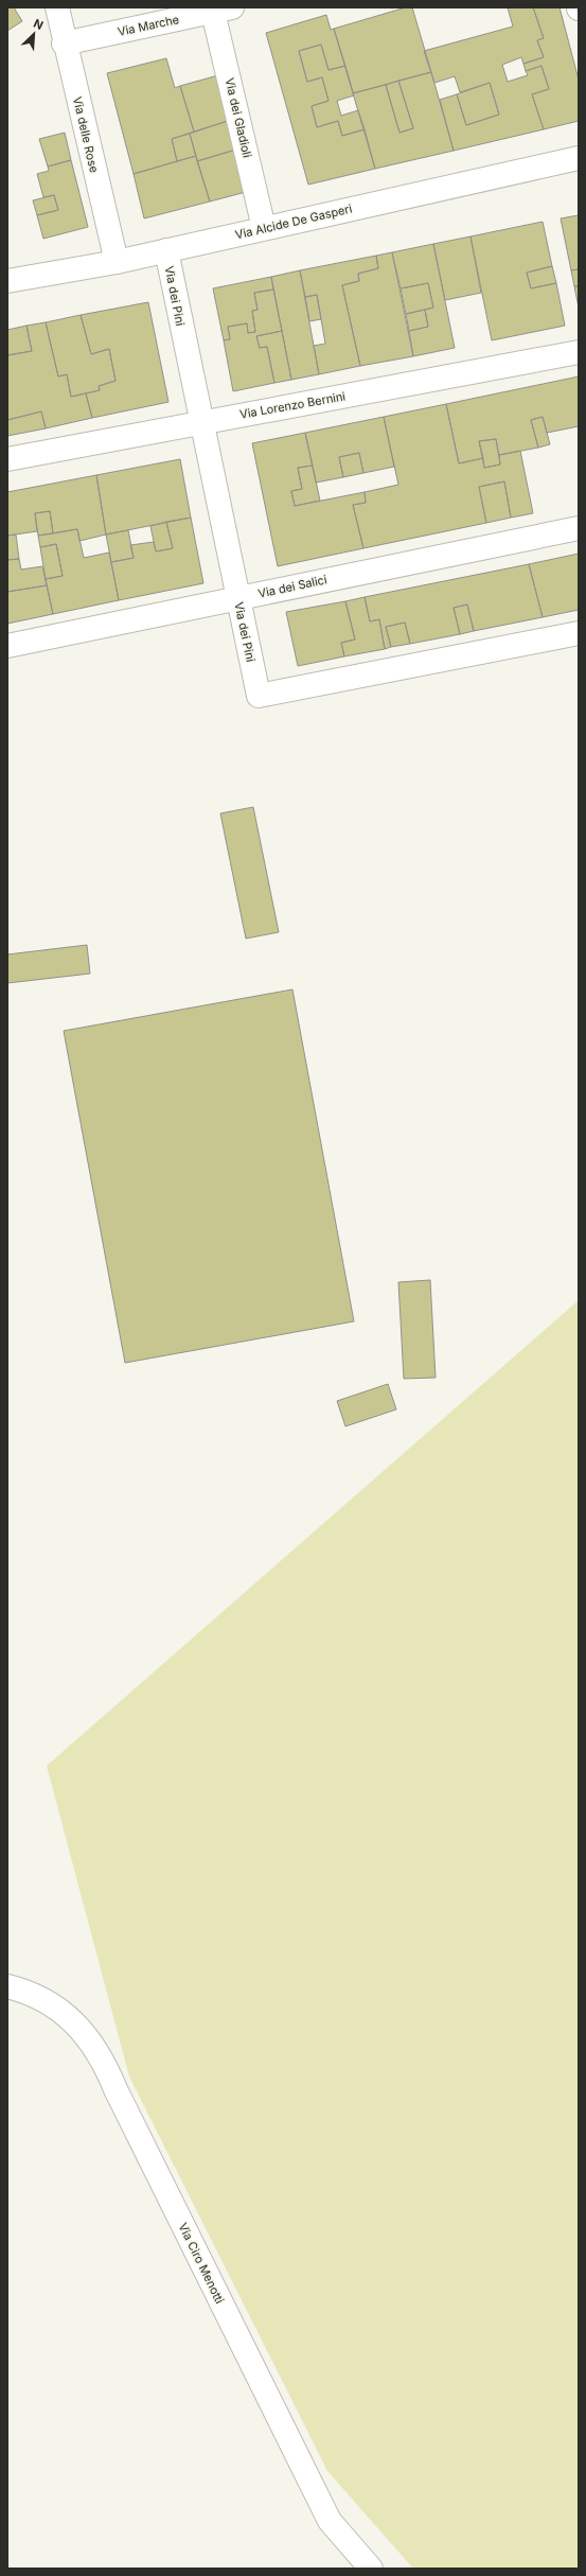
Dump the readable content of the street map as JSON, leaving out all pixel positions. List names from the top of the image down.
{
  "streets": {
    "street": [
      "Via Marche",
      "Via dei Gladioli",
      "Via delle Rose",
      "Via Alcide De Gasperi",
      "Via dei Pini",
      "Via Lorenzo Bernini",
      "Via dei Salici",
      "Via Ciro Menotti"
    ]
  },
  "crossings": [
    ["Via Marche", "Via dei Gladioli"],
    ["Via Marche", "Via delle Rose"],
    ["Via dei Gladioli", "Via Alcide De Gasperi"],
    ["Via delle Rose", "Via Alcide De Gasperi"],
    ["Via Alcide De Gasperi", "Via dei Pini"],
    ["Via dei Pini", "Via Lorenzo Bernini"],
    ["Via dei Pini", "Via dei Salici"]
  ],
  "north": "top right"
}
